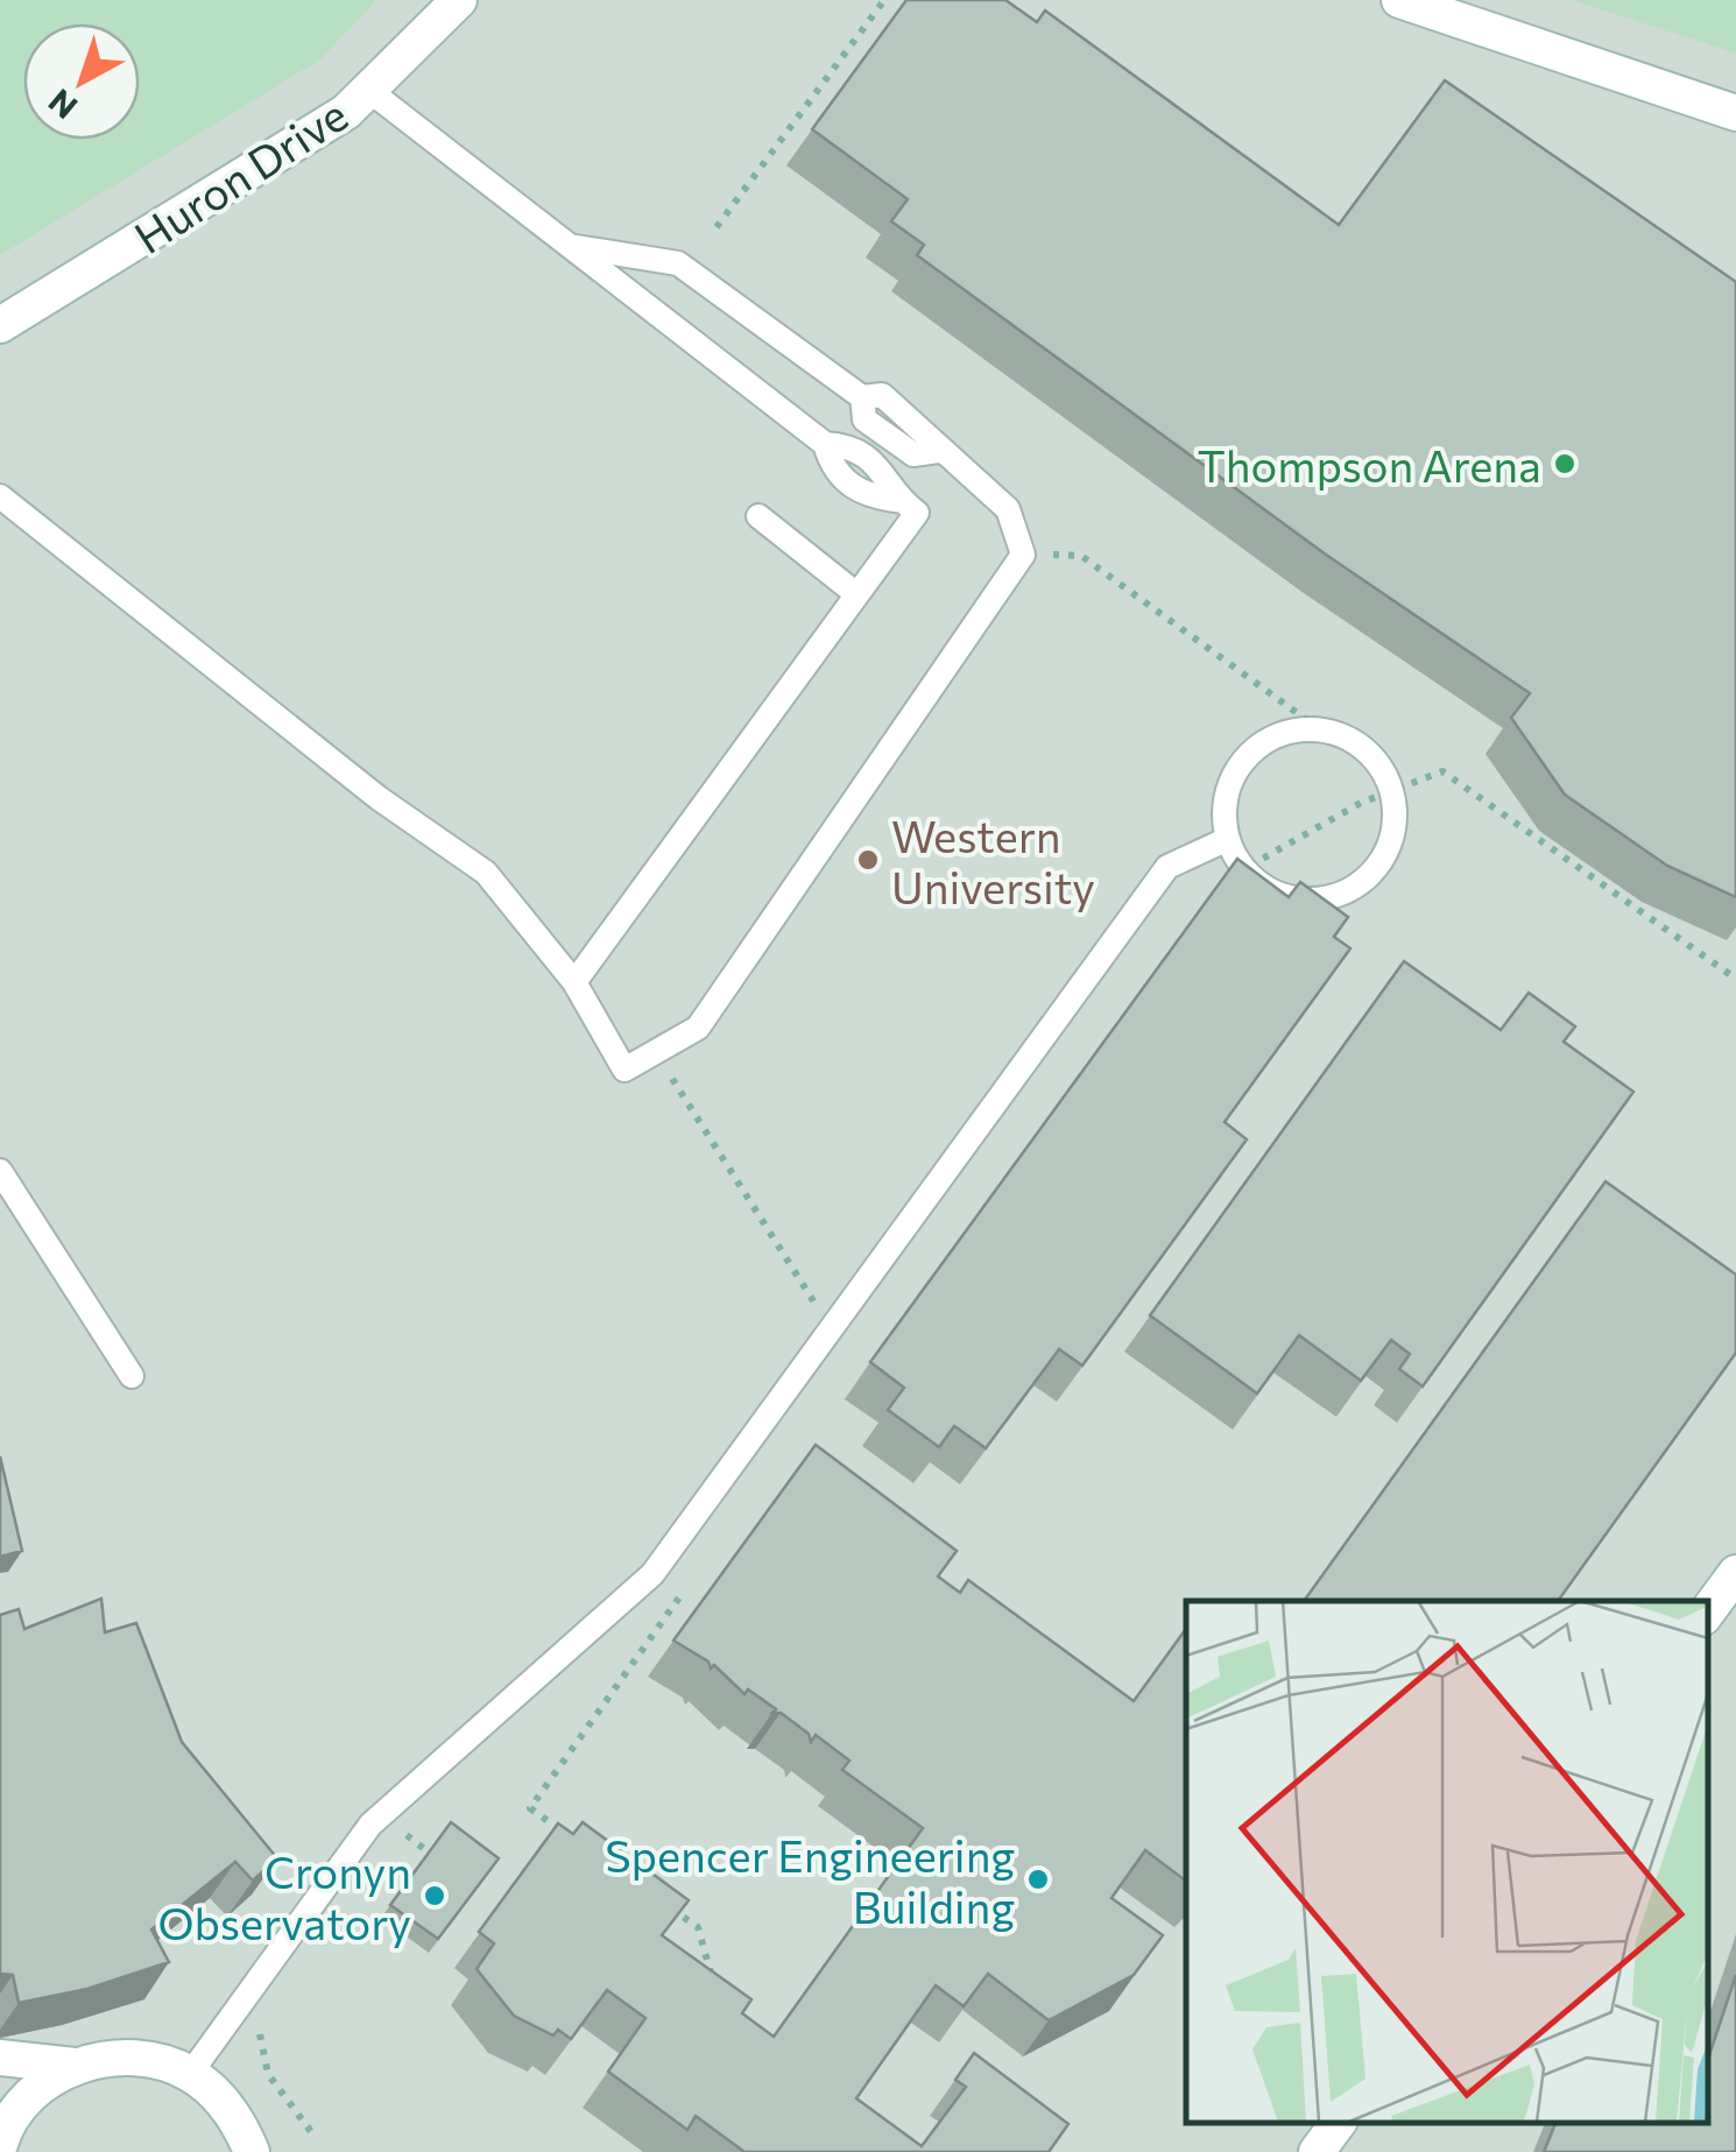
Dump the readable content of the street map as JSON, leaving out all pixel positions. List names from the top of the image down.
{
  "streets": {
    "street": ["Huron Drive"]
  },
  "places": [
    "Thompson Arena",
    "Western University",
    "Spencer Engineering Building",
    "Cronyn Observatory"
  ],
  "north": "bottom left"
}
